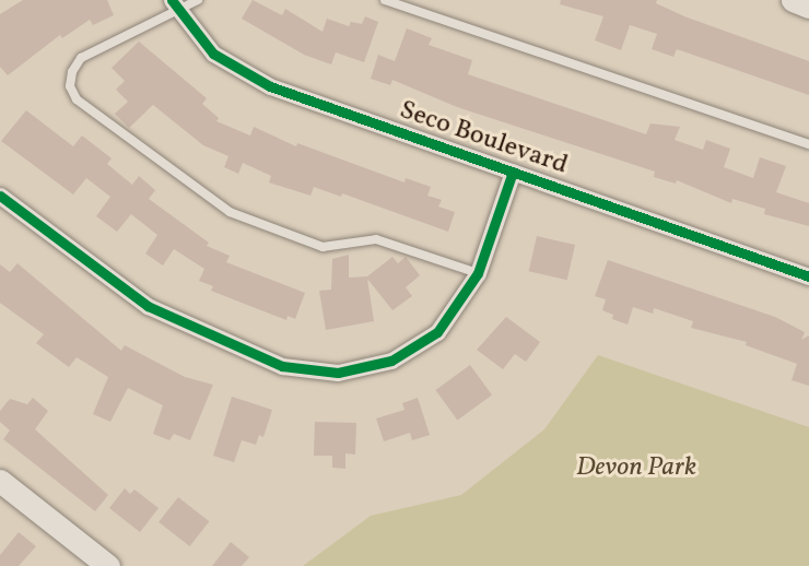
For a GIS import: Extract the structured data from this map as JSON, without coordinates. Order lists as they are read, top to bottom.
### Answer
{
  "streets": {
    "street": ["Seco Boulevard"]
  },
  "parks": ["Devon Park"]
}
